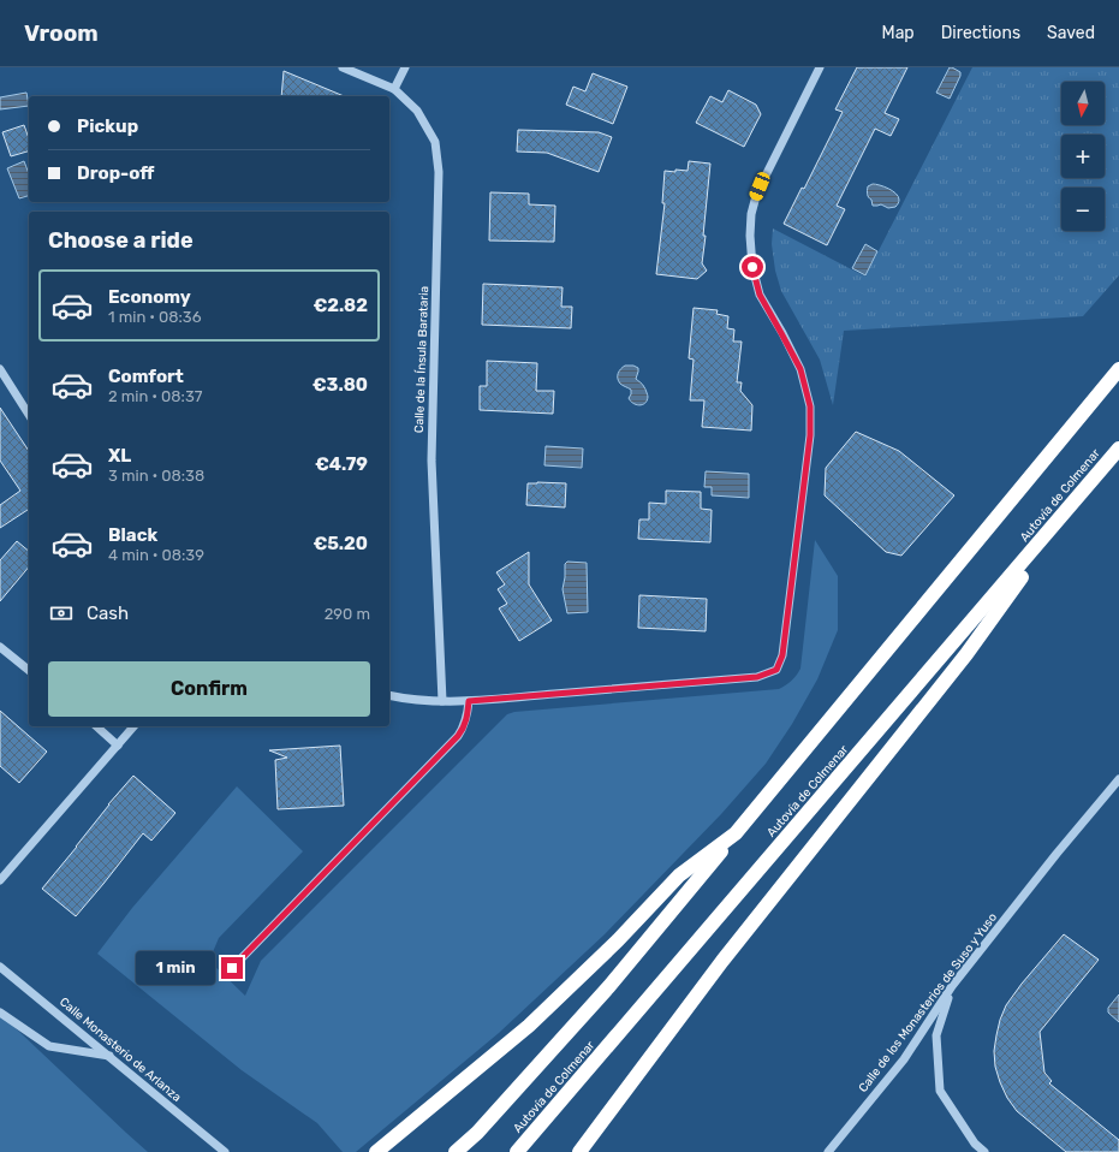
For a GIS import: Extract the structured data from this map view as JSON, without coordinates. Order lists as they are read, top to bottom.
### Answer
{
  "streets": {
    "highway": ["Autovía de Colmenar"],
    "street": ["Calle de la Ínsula Barataria", "Calle de los Monasterios de Suso y Yuso", "Calle Monasterio de Arlanza"]
  },
  "north": "bottom",
  "page": {
    "header": "Vroom",
    "nav": ["Map", "Directions", "Saved"],
    "map_buttons": ["+", "−"],
    "banner": ["Pickup", "Drop-off"],
    "heading": "Choose a ride",
    "list": [
      {
        "name": "Economy",
        "note": "1 min · 08:36",
        "value": "€2.82"
      },
      {
        "name": "Comfort",
        "note": "2 min · 08:37",
        "value": "€3.80"
      },
      {
        "name": "XL",
        "note": "3 min · 08:38",
        "value": "€4.79"
      },
      {
        "name": "Black",
        "note": "4 min · 08:39",
        "value": "€5.20"
      }
    ],
    "pay": ["Cash", "290 m"],
    "buttons": "Confirm",
    "bubble": "1 min"
  }
}
